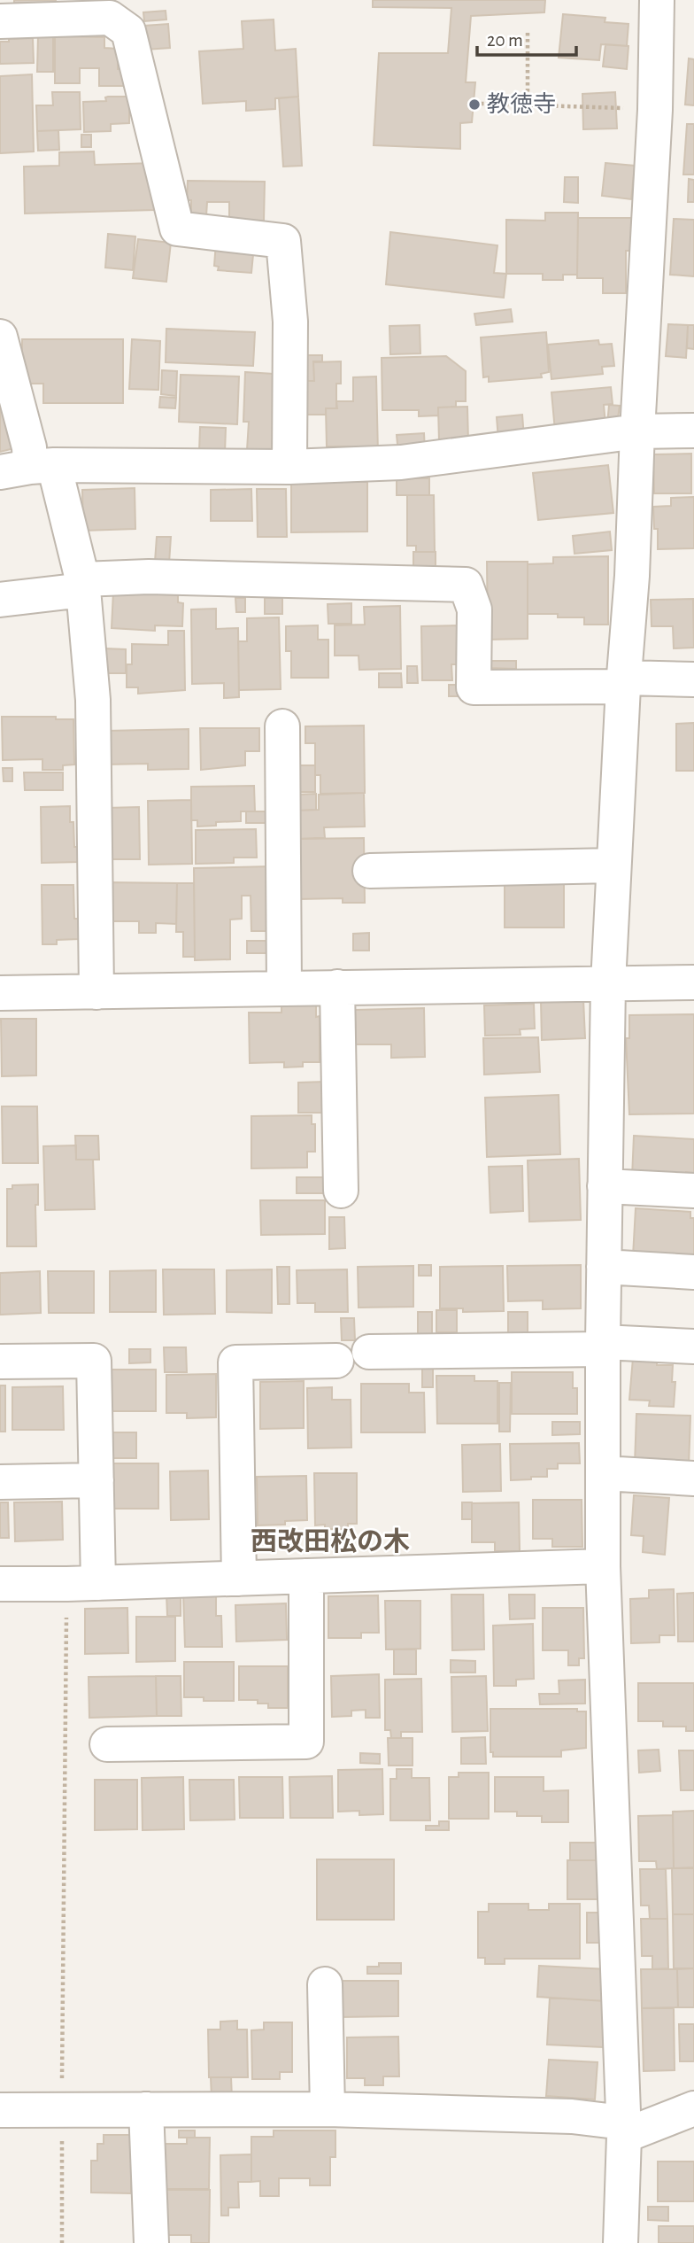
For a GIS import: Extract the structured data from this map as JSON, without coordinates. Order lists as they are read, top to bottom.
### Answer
{
  "districts": ["西改田松の木"],
  "places": ["教徳寺"],
  "scale_bar": "20 m"
}
